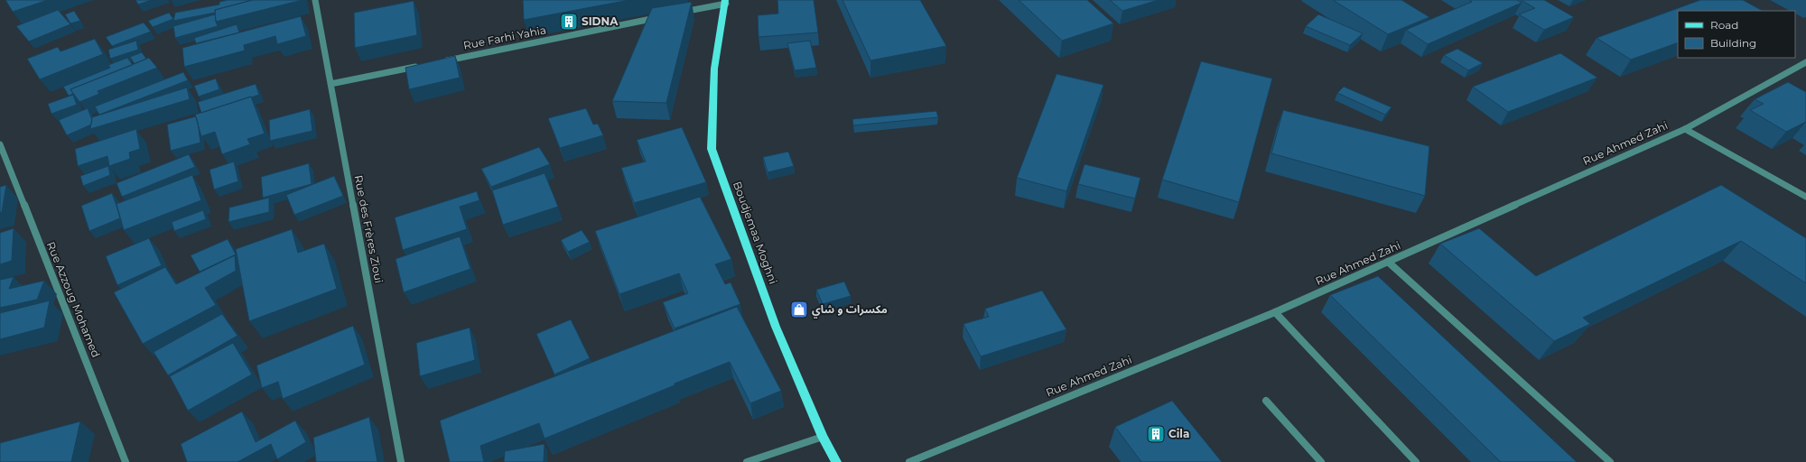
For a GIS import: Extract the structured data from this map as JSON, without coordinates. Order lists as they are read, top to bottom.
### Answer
{
  "streets": {
    "main road": ["Boudjemaa Moghni"],
    "street": [
      "Rue Farhi Yahia",
      "Rue Ahmed Zahi",
      "Rue des Frères Zioui",
      "Rue Azzoug Mohamed"
    ]
  },
  "places": {
    "building": ["SIDNA", "Cila"],
    "shop": ["مكسرات و شاي"]
  },
  "legend": ["Road", "Building"]
}
